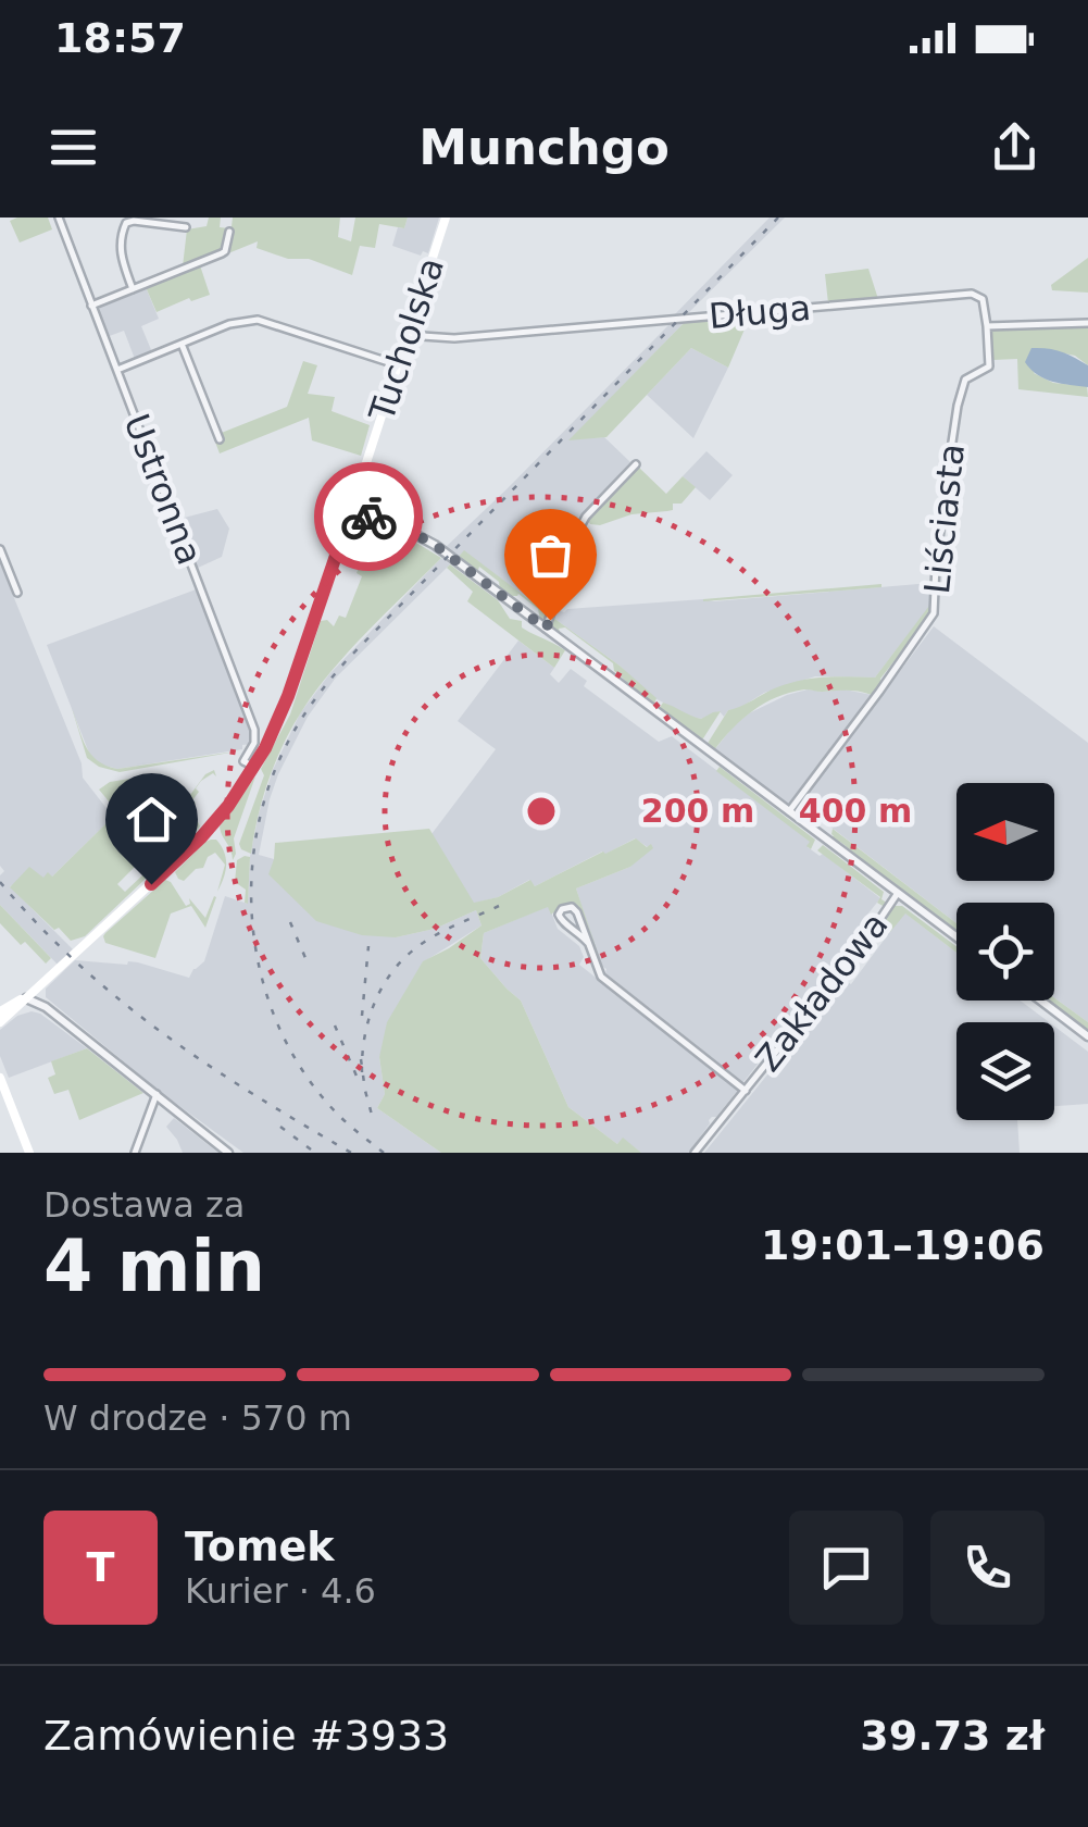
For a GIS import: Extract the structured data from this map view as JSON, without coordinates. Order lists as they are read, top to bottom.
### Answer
{
  "streets": {
    "main road": ["Tucholska"],
    "street": [
      "Długa",
      "Ustronna",
      "Liściasta",
      "Zakładowa"
    ]
  },
  "crossings": [
    ["Długa", "Tucholska"],
    ["Długa", "Liściasta"],
    ["Tucholska", "Ustronna"]
  ],
  "north": "left",
  "page": {
    "status": "18:57",
    "header": "Munchgo",
    "heading": ["4 min", "Dostawa za", "19:01–19:06"],
    "panel": [
      "Tomek",
      "Kurier · 4.6",
      "Zamówienie #3933",
      "39.73 zł"
    ],
    "bar": "W drodze · 570 m",
    "round": "T"
  },
  "rings": ["200 m", "400 m"]
}
